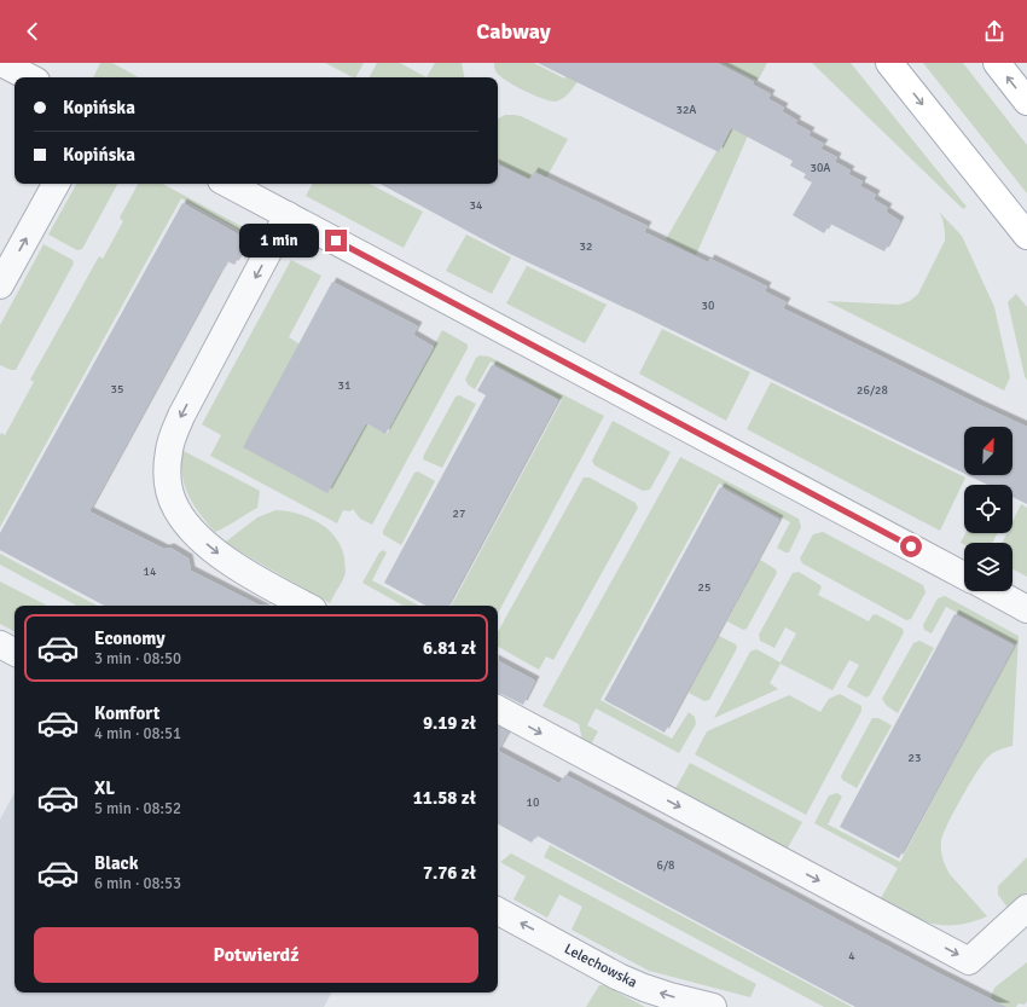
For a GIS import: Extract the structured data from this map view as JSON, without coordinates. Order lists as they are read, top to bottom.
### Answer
{
  "streets": {
    "street": ["Lelechowska"]
  },
  "house_numbers": [
    "32A",
    "30A",
    "34",
    "32",
    "30",
    "31",
    "35",
    "26/28",
    "27",
    "14",
    "25",
    "23",
    "10",
    "6/8",
    "4"
  ],
  "north": "top right",
  "page": {
    "header": "Cabway",
    "banner": ["Kopińska", "Kopińska"],
    "bubble": "1 min",
    "list": [
      {
        "name": "Economy",
        "note": "3 min · 08:50",
        "value": "6.81 zł"
      },
      {
        "name": "Komfort",
        "note": "4 min · 08:51",
        "value": "9.19 zł"
      },
      {
        "name": "XL",
        "note": "5 min · 08:52",
        "value": "11.58 zł"
      },
      {
        "name": "Black",
        "note": "6 min · 08:53",
        "value": "7.76 zł"
      }
    ],
    "buttons": "Potwierdź"
  }
}
